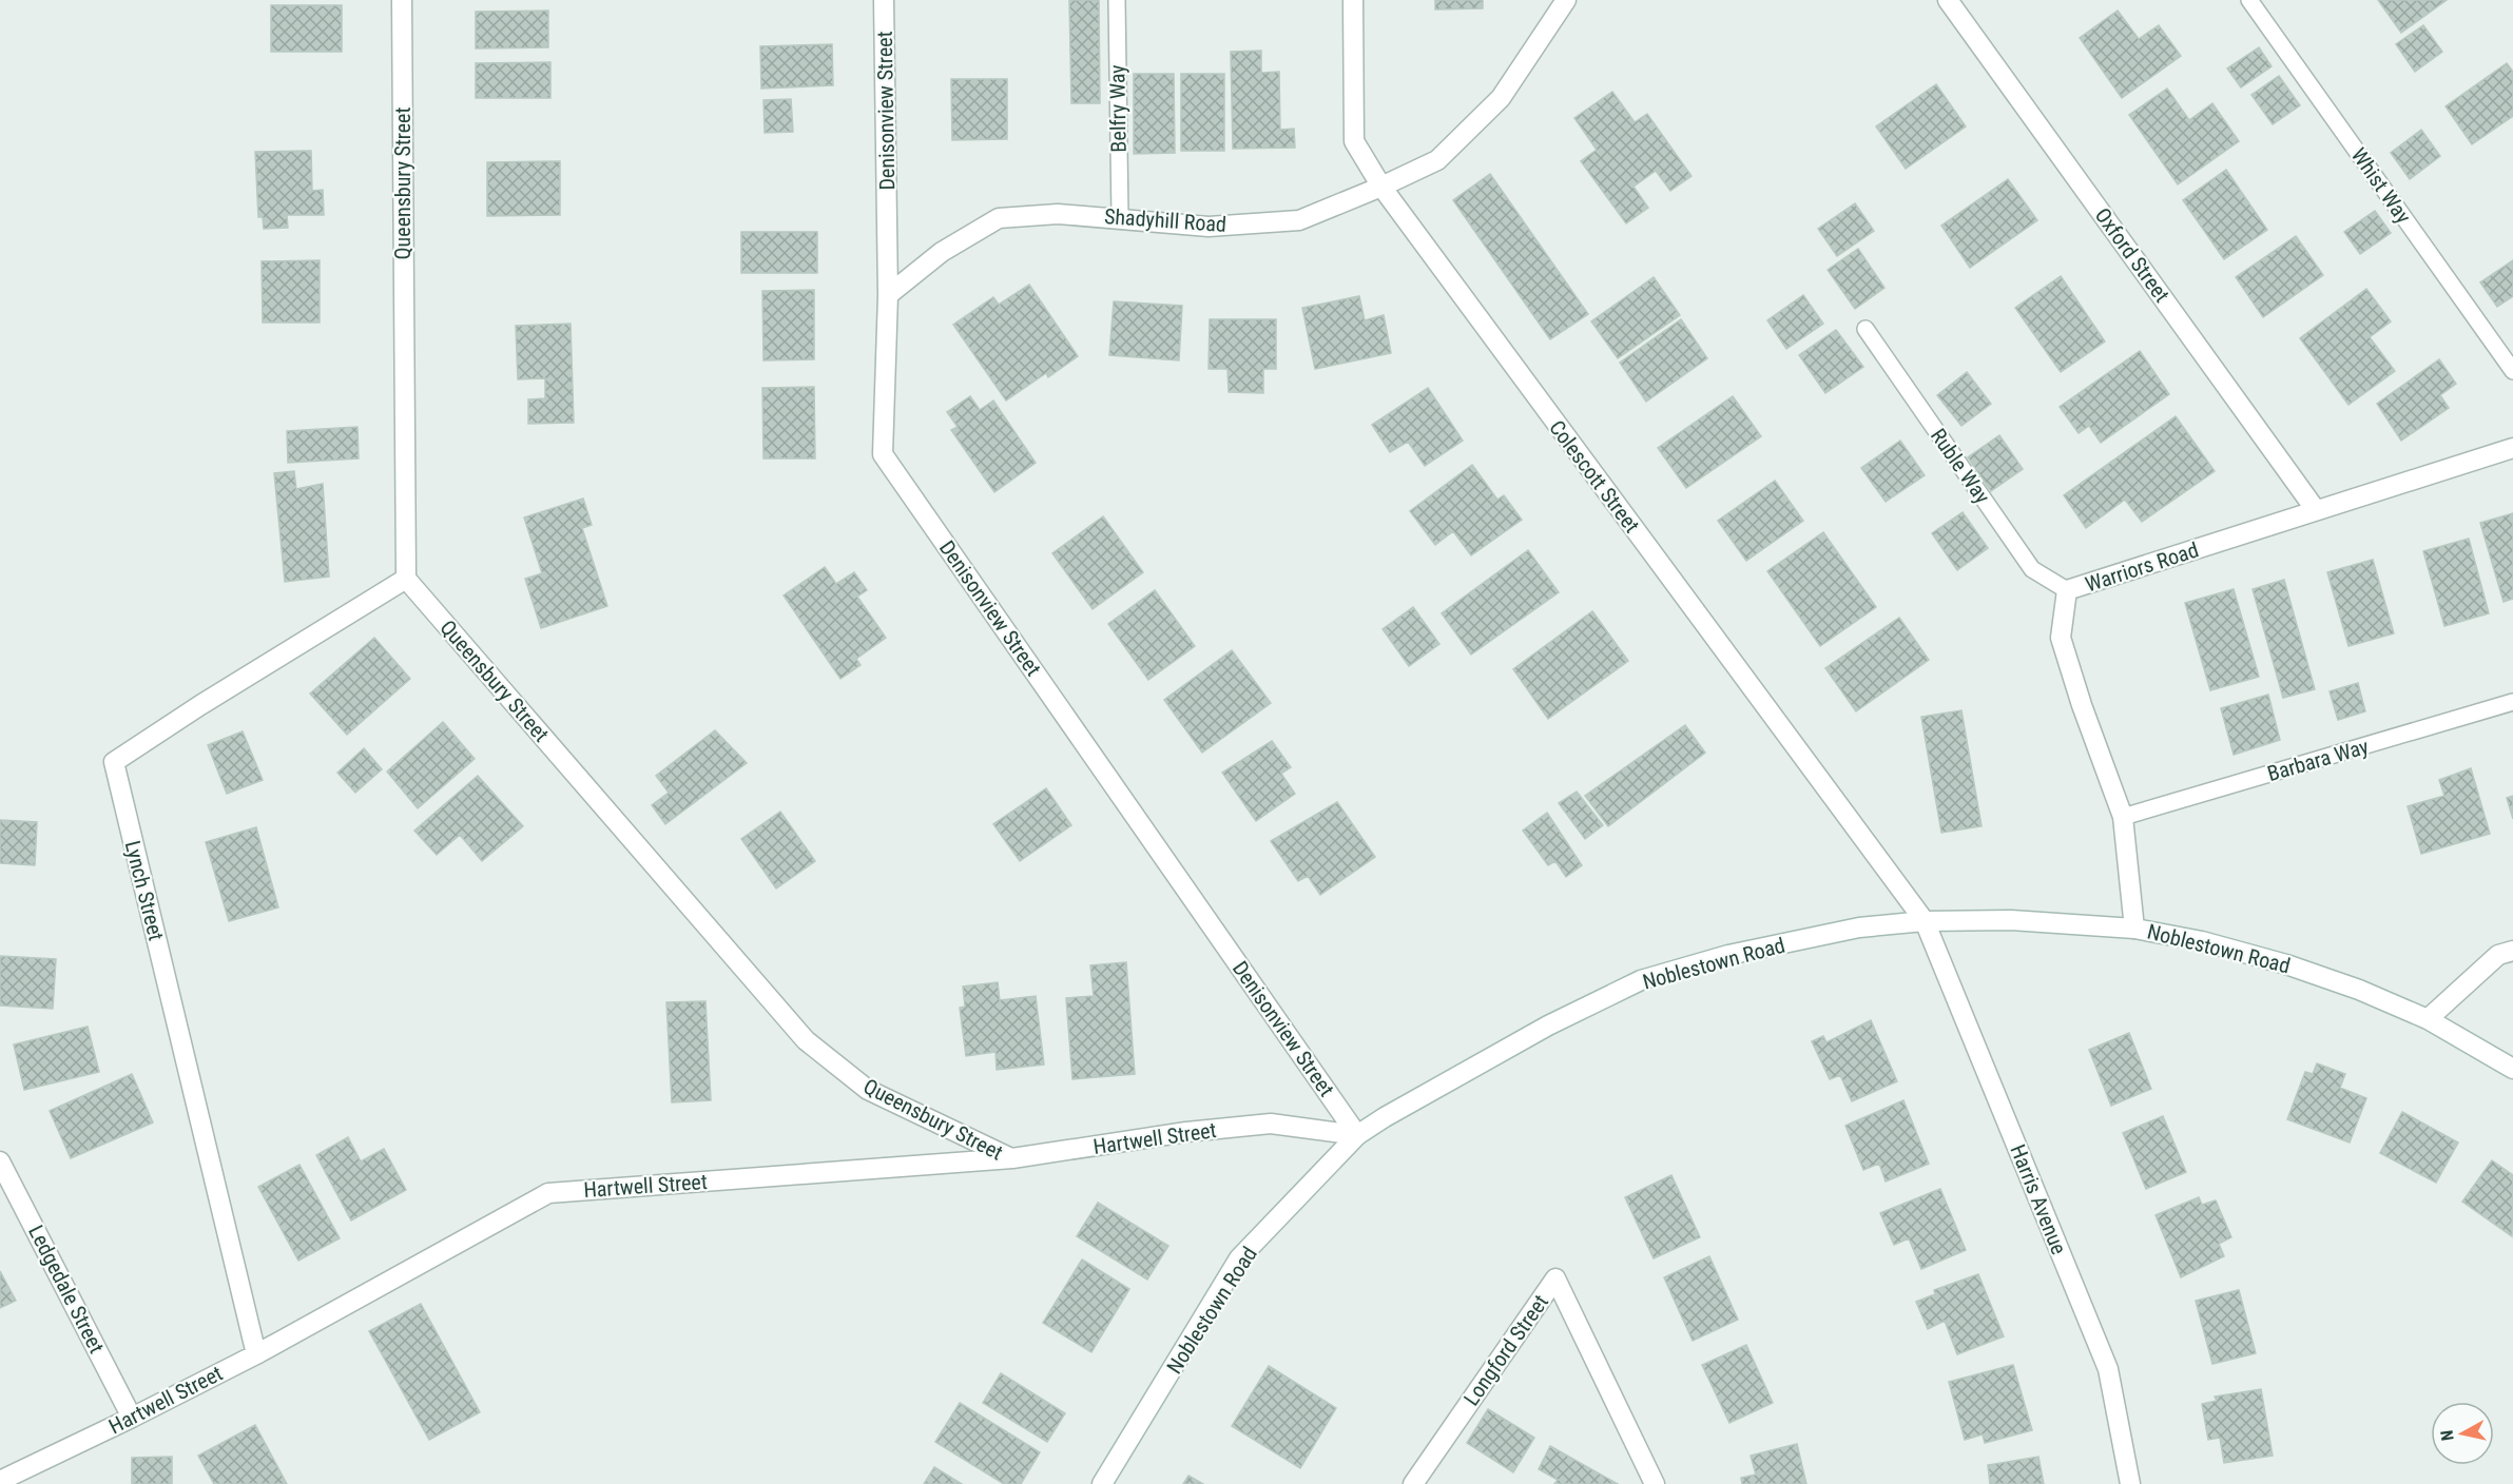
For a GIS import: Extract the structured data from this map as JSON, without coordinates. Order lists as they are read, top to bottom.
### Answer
{
  "streets": {
    "street": [
      "Denisonview Street",
      "Queensbury Street",
      "Shadyhill Road",
      "Oxford Street",
      "Colescott Street",
      "Warriors Road",
      "Lynch Street",
      "Noblestown Road",
      "Hartwell Street",
      "Harris Avenue",
      "Ledgedale Street",
      "Longford Street"
    ],
    "lane": [
      "Belfry Way",
      "Whist Way",
      "Ruble Way",
      "Barbara Way"
    ]
  },
  "crossings": [
    ["Belfry Way", "Shadyhill Road"],
    ["Denisonview Street", "Shadyhill Road"],
    ["Denisonview Street", "Noblestown Road"],
    ["Denisonview Street", "Hartwell Street"],
    ["Queensbury Street", "Lynch Street"],
    ["Queensbury Street", "Hartwell Street"],
    ["Shadyhill Road", "Colescott Street"],
    ["Oxford Street", "Warriors Road"],
    ["Ruble Way", "Warriors Road"],
    ["Colescott Street", "Noblestown Road"],
    ["Colescott Street", "Harris Avenue"],
    ["Warriors Road", "Barbara Way"],
    ["Warriors Road", "Noblestown Road"],
    ["Lynch Street", "Hartwell Street"],
    ["Noblestown Road", "Hartwell Street"],
    ["Noblestown Road", "Harris Avenue"],
    ["Hartwell Street", "Ledgedale Street"]
  ],
  "north": "left"
}
